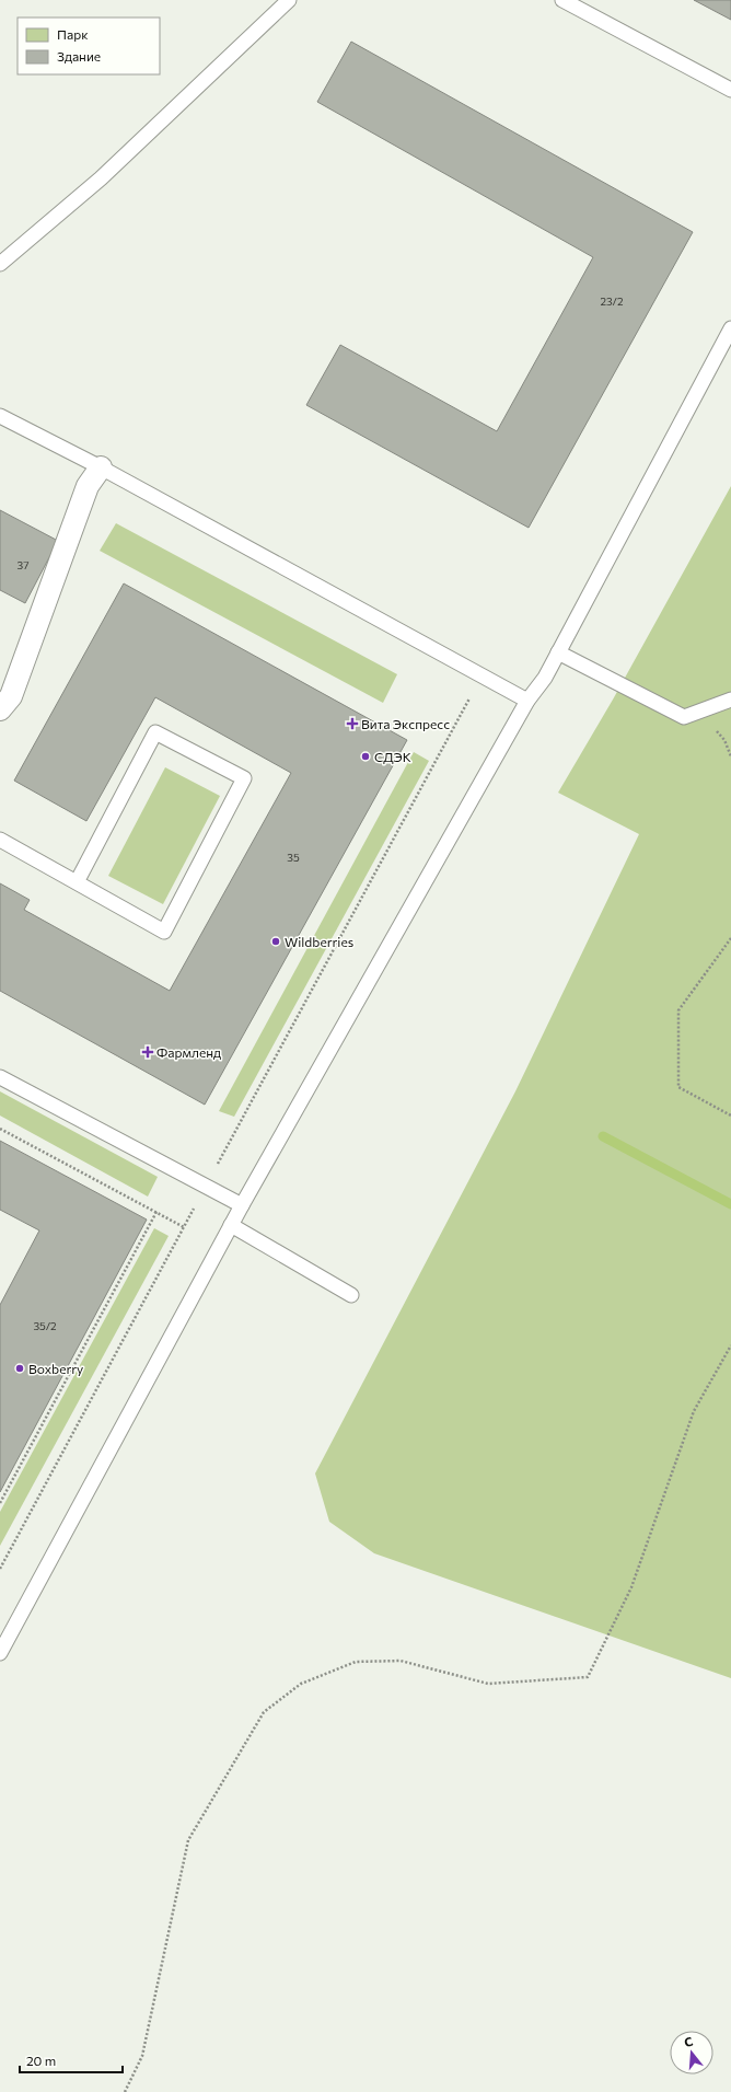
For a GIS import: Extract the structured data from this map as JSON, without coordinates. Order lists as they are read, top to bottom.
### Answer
{
  "places": {
    "health": ["Вита Экспресс", "Фармленд"],
    "other": ["СДЭК", "Wildberries", "Boxberry"]
  },
  "house_numbers": [
    "23/2",
    "37",
    "35",
    "35/2"
  ],
  "legend": ["Парк", "Здание"],
  "scale_bar": "20 m",
  "north": "top"
}
